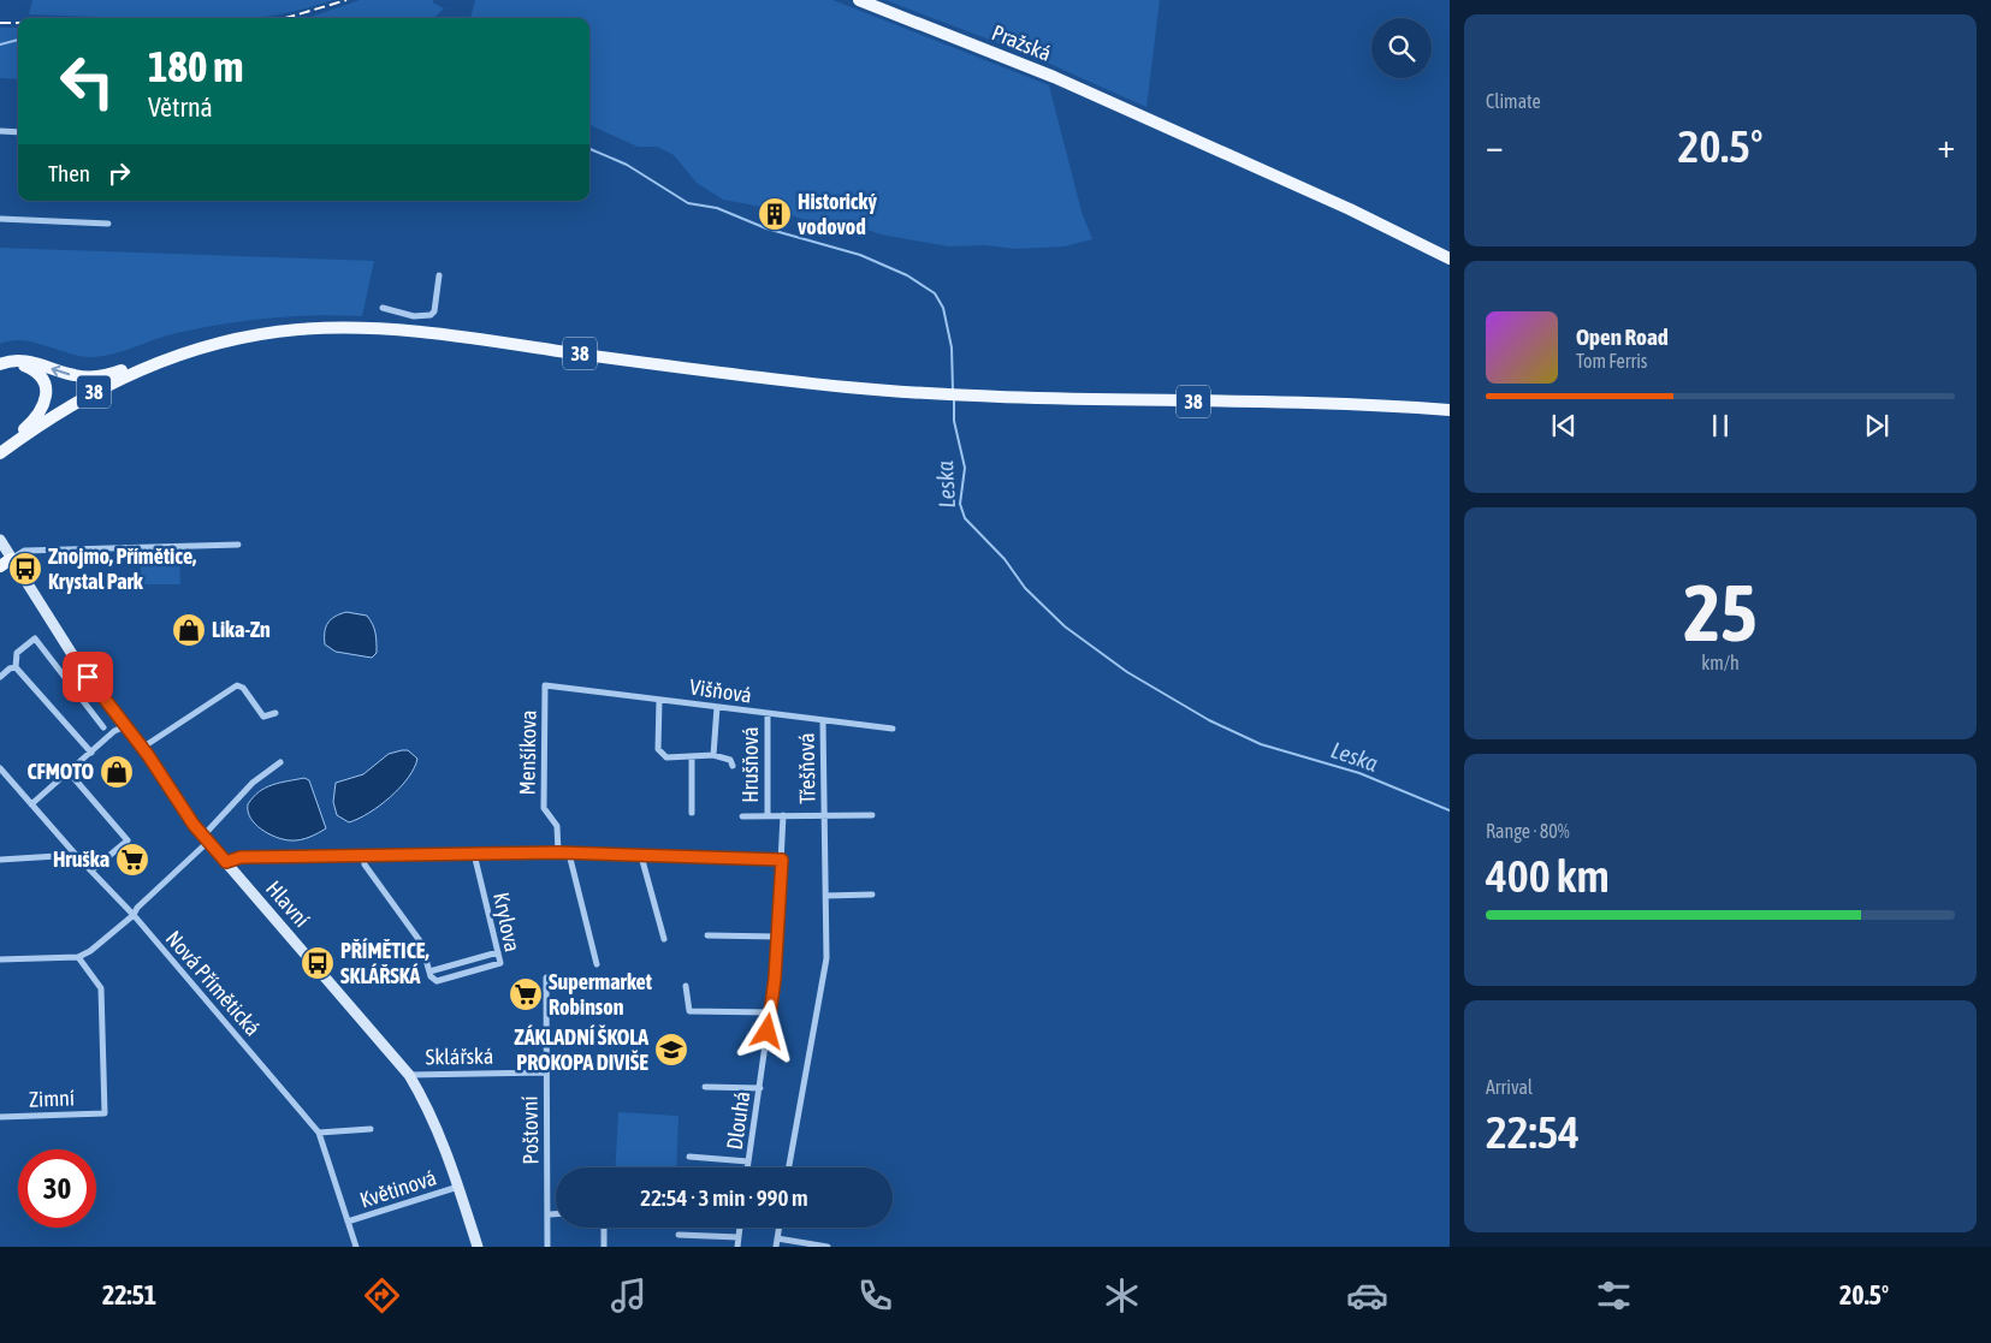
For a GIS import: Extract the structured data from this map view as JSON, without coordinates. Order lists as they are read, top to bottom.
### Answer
{
  "streets": {
    "main road": ["Pražská", "38", "Hlavní"],
    "street": [
      "Višňová",
      "Menšíkova",
      "Hrušňová",
      "Třešňová",
      "Krylova",
      "Nová Přímětická",
      "Sklářská",
      "Zimní",
      "Dlouhá",
      "Poštovní",
      "Květinová"
    ]
  },
  "crossings": [
    ["Višňová", "Menšíkova"],
    ["Višňová", "Hrušňová"],
    ["Višňová", "Třešňová"],
    ["Hrušňová", "Třešňová"],
    ["Hrušňová", "Dlouhá"],
    ["Hlavní", "Sklářská"],
    ["Hlavní", "Květinová"],
    ["Nová Přímětická", "Květinová"],
    ["Sklářská", "Poštovní"]
  ],
  "water": ["Leska"],
  "places": {
    "building": ["Historický vodovod"],
    "bus stop": ["Znojmo, Přímětice, Krystal Park", "PŘÍMĚTICE, SKLÁŘSKÁ"],
    "shop": ["Lika-Zn", "CFMOTO"],
    "supermarket": ["Hruška", "Supermarket Robinson"],
    "school or university": ["ZÁKLADNÍ ŠKOLA PROKOPA DIVIŠE"]
  },
  "page": {
    "tile": [
      "Climate",
      ["25", "km/h"],
      ["Range · 80%", "400 km"],
      ["Arrival", "22:54"]
    ],
    "turn": ["180 m", "Větrná"],
    "heat": ["−", "20.5°", "+"],
    "then": "Then",
    "song": ["Open Road", "Tom Ferris"],
    "limit": "30",
    "trip": "22:54 · 3 min · 990 m",
    "tabs": ["22:51", "20.5°"]
  }
}
